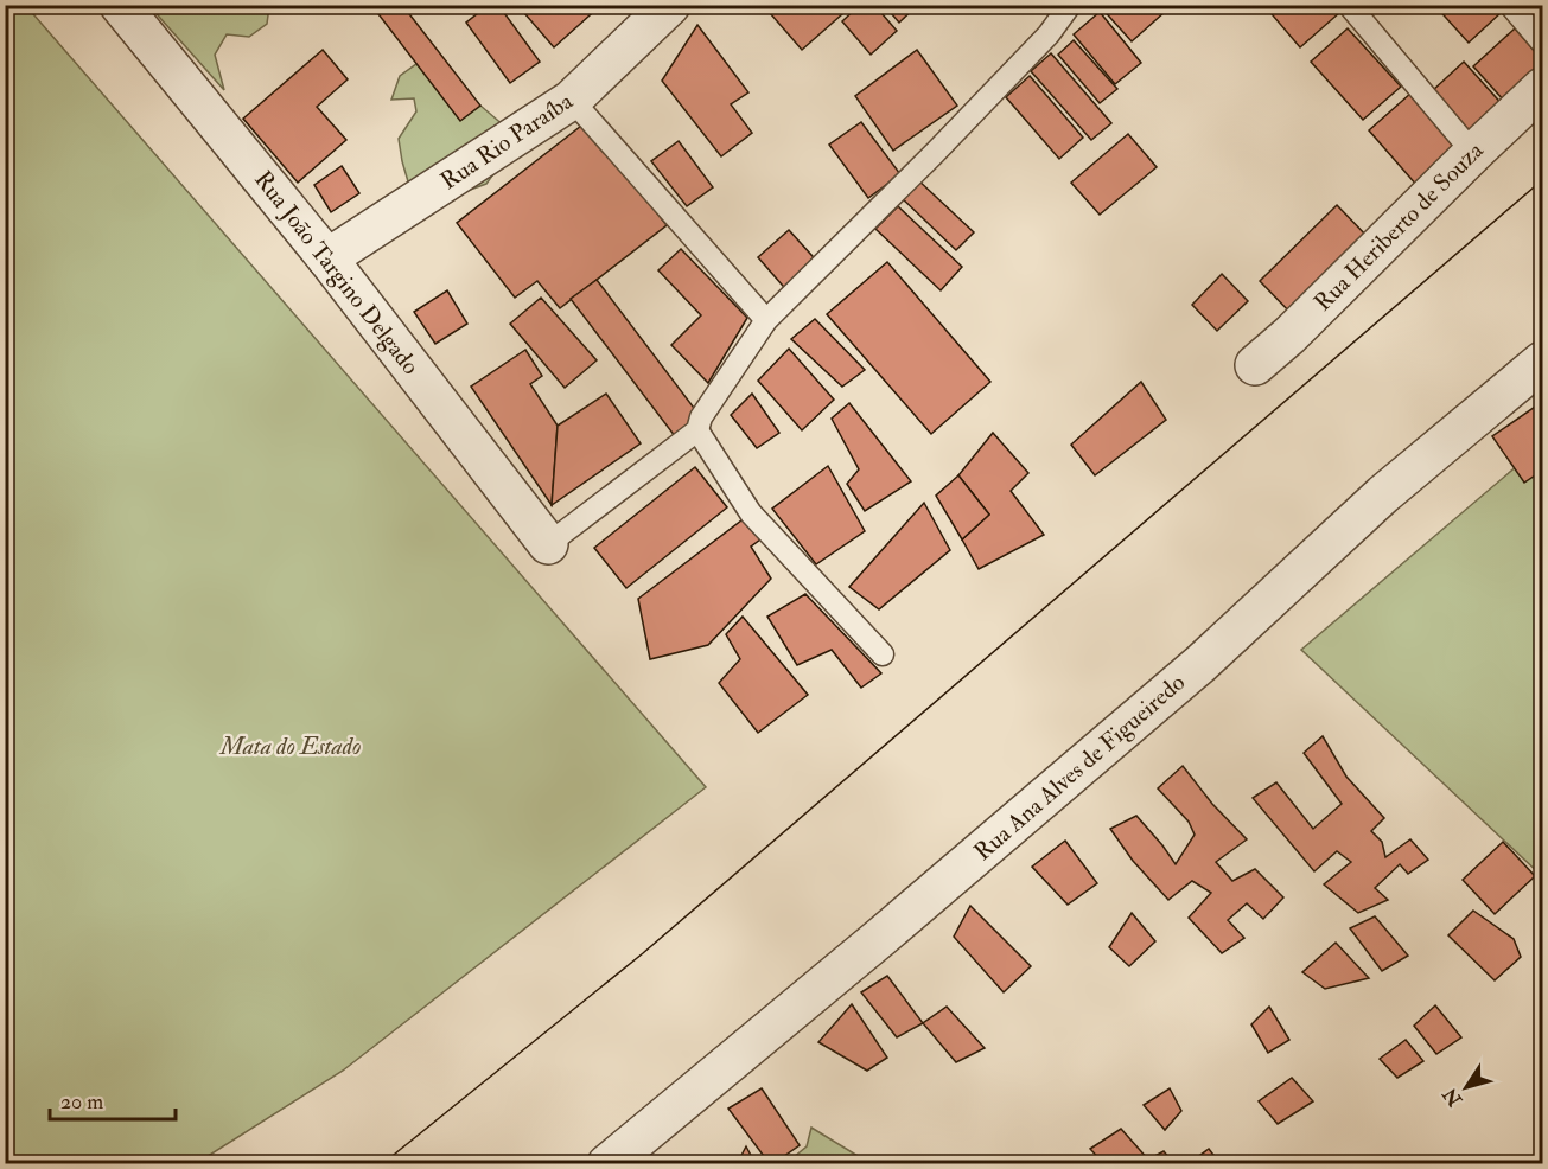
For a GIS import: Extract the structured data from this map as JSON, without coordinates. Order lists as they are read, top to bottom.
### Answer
{
  "streets": {
    "street": [
      "Rua Rio Paraíba",
      "Rua Heriberto de Souza",
      "Rua João Targino Delgado",
      "Rua Ana Alves de Figueiredo"
    ]
  },
  "crossings": [
    ["Rua Rio Paraíba", "Rua João Targino Delgado"]
  ],
  "parks": ["Mata do Estado"],
  "scale_bar": "20 m",
  "north": "bottom left"
}
